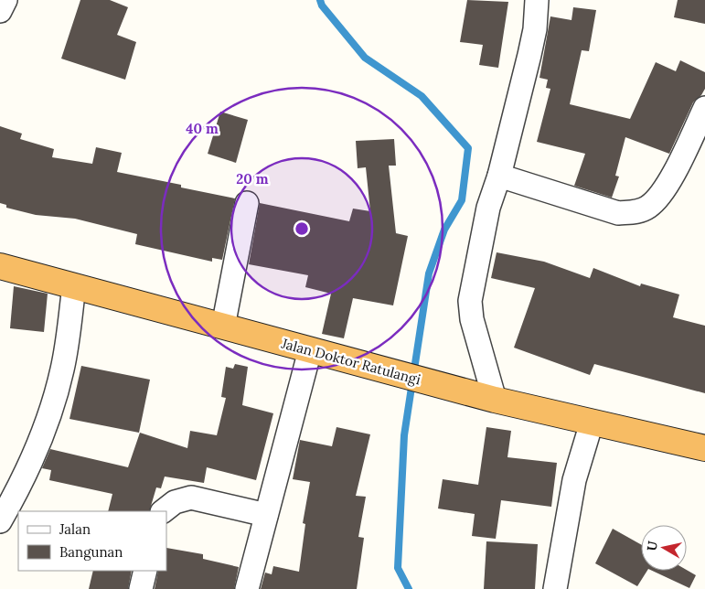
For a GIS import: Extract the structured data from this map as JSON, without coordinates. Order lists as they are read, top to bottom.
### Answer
{
  "streets": {
    "highway": ["Jalan Doktor Ratulangi"]
  },
  "legend": ["Jalan", "Bangunan"],
  "north": "left",
  "rings": ["40 m", "20 m"]
}
